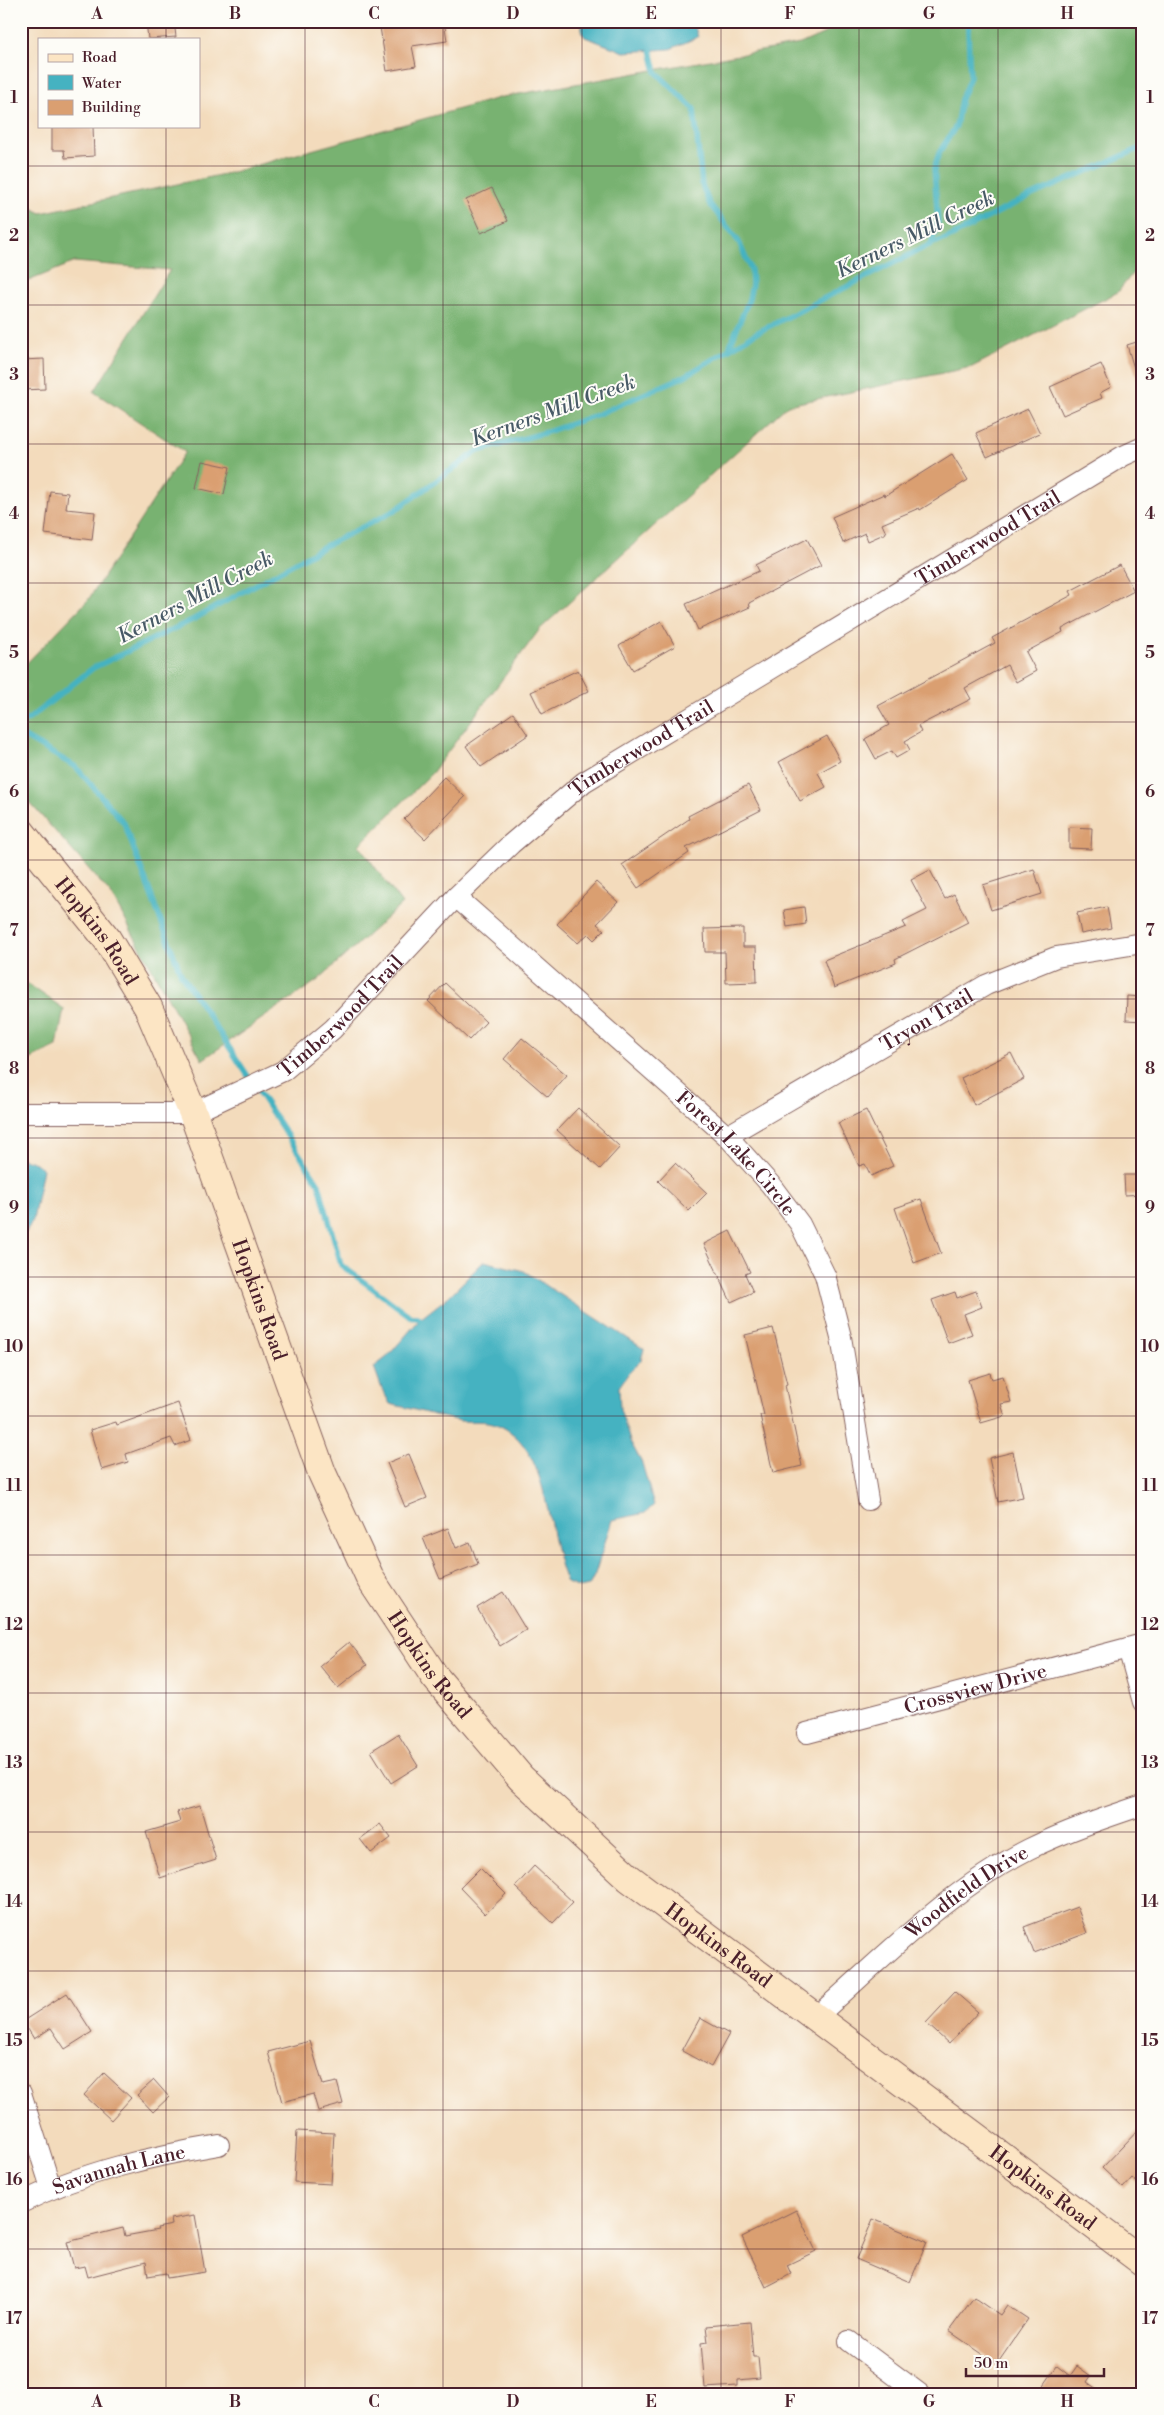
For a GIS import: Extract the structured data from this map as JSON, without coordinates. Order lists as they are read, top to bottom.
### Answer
{
  "streets": {
    "main road": ["Hopkins Road"],
    "street": [
      "Timberwood Trail",
      "Tryon Trail",
      "Forest Lake Circle",
      "Crossview Drive",
      "Woodfield Drive",
      "Savannah Lane"
    ]
  },
  "crossings": [
    ["Timberwood Trail", "Hopkins Road"],
    ["Timberwood Trail", "Forest Lake Circle"],
    ["Hopkins Road", "Woodfield Drive"],
    ["Tryon Trail", "Forest Lake Circle"]
  ],
  "water": ["Kerners Mill Creek"],
  "legend": ["Road", "Water", "Building"],
  "scale_bar": "50 m",
  "grid": {
    "columns": [
      "A",
      "B",
      "C",
      "D",
      "E",
      "F",
      "G",
      "H"
    ],
    "rows": [
      "1",
      "2",
      "3",
      "4",
      "5",
      "6",
      "7",
      "8",
      "9",
      "10",
      "11",
      "12",
      "13",
      "14",
      "15",
      "16",
      "17"
    ]
  }
}
